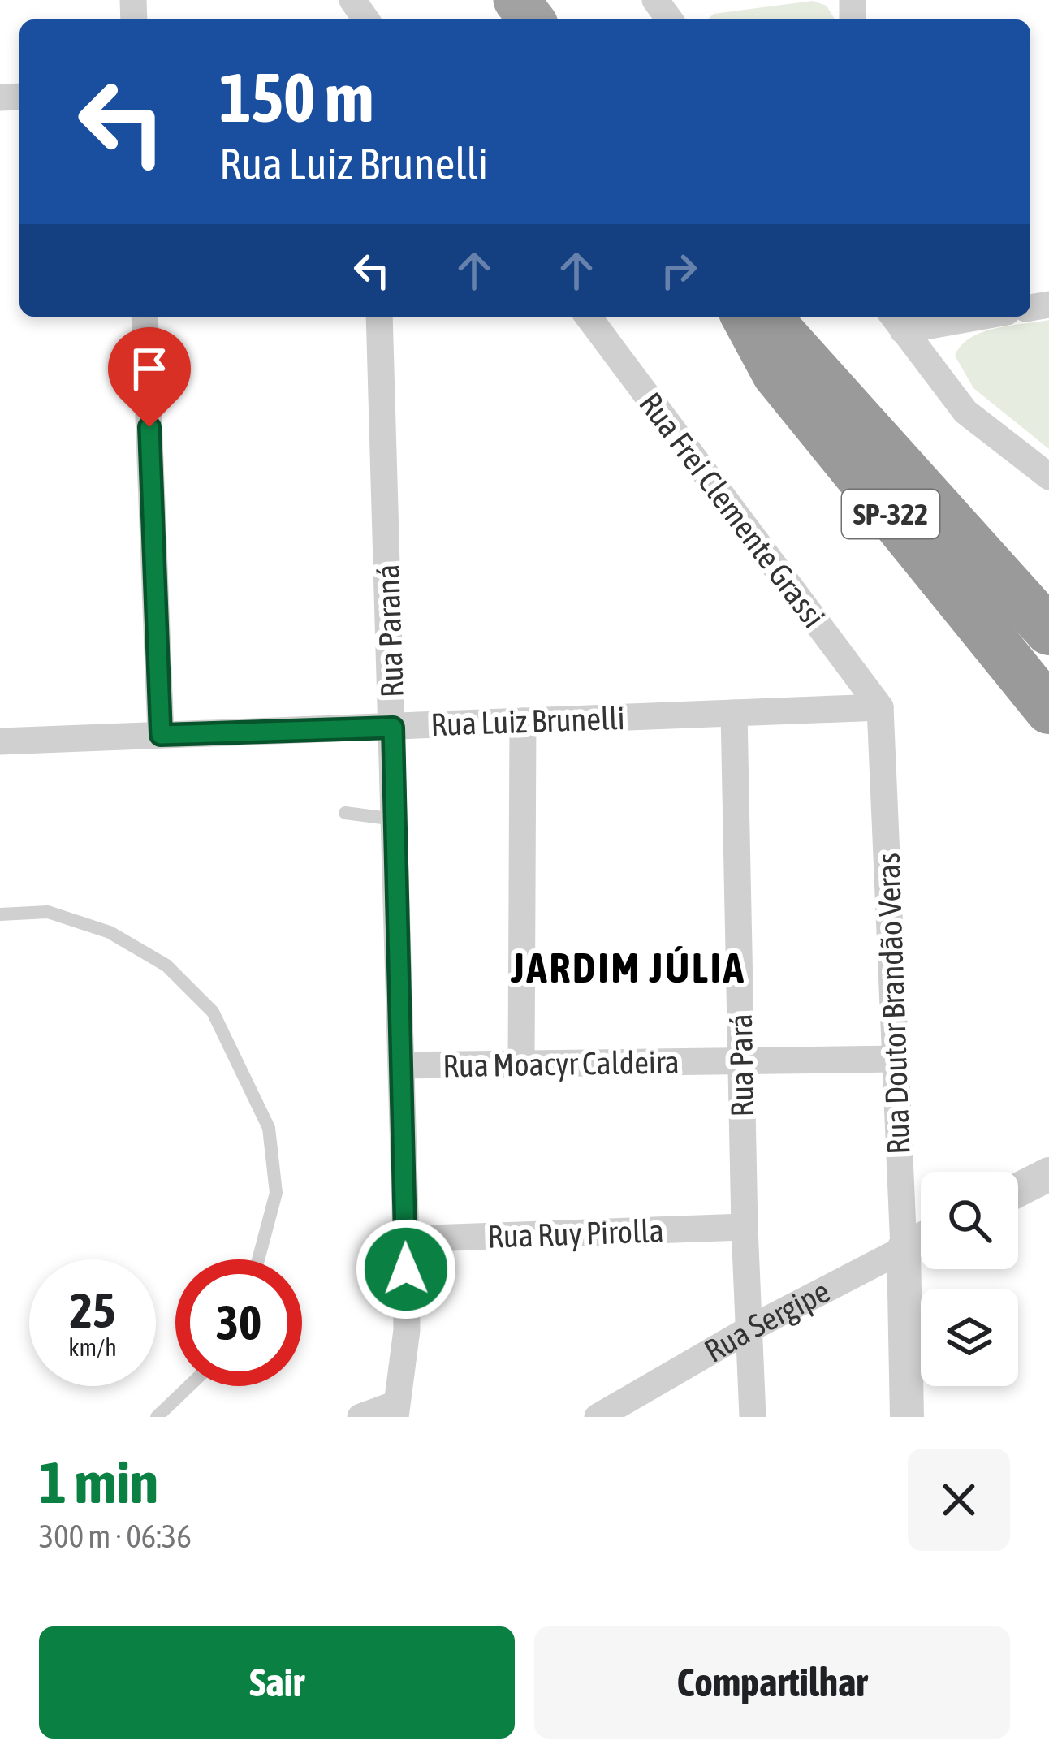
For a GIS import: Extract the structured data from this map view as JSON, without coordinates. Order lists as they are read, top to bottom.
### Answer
{
  "streets": {
    "highway": ["SP-322"],
    "street": [
      "Rua Frei Clemente Grassi",
      "Rua Paraná",
      "Rua Luiz Brunelli",
      "Rua Doutor Brandão Veras",
      "Rua Moacyr Caldeira",
      "Rua Pará",
      "Rua Ruy Pirolla",
      "Rua Sergipe"
    ]
  },
  "crossings": [
    ["Rua Frei Clemente Grassi", "Rua Luiz Brunelli"],
    ["Rua Frei Clemente Grassi", "Rua Doutor Brandão Veras"],
    ["Rua Paraná", "Rua Luiz Brunelli"],
    ["Rua Paraná", "Rua Moacyr Caldeira"],
    ["Rua Paraná", "Rua Ruy Pirolla"],
    ["Rua Luiz Brunelli", "Rua Doutor Brandão Veras"],
    ["Rua Luiz Brunelli", "Rua Pará"],
    ["Rua Doutor Brandão Veras", "Rua Moacyr Caldeira"],
    ["Rua Doutor Brandão Veras", "Rua Sergipe"],
    ["Rua Moacyr Caldeira", "Rua Pará"],
    ["Rua Pará", "Rua Ruy Pirolla"],
    ["Rua Pará", "Rua Sergipe"]
  ],
  "districts": ["JARDIM JÚLIA"],
  "page": {
    "turn": ["150 m", "Rua Luiz Brunelli"],
    "speed": "25 km/h",
    "limit": "30",
    "heading": ["1 min", "300 m · 06:36"],
    "buttons": ["Sair", "Compartilhar"]
  }
}
